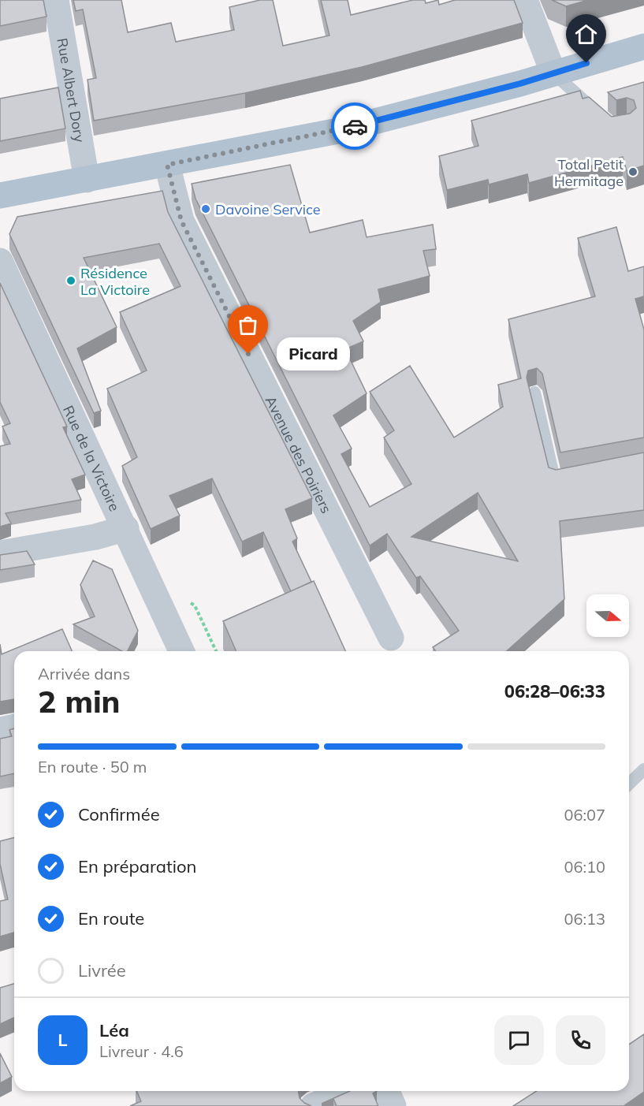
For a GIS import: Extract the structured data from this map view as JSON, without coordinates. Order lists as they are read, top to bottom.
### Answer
{
  "streets": {
    "street": ["Rue Albert Dory", "Avenue des Poiriers", "Rue de la Victoire"]
  },
  "places": [
    "Total Petit Hermitage",
    "Davoine Service",
    "Résidence La Victoire",
    "Picard"
  ],
  "north": "right",
  "page": {
    "bubble": "Picard",
    "heading": ["2 min", "Arrivée dans", "06:28–06:33"],
    "panel": ["Léa", "Livreur · 4.6"],
    "bar": "En route · 50 m",
    "list": [
      ["Confirmée", "06:07"],
      ["En préparation", "06:10"],
      ["En route", "06:13"],
      "Livrée"
    ],
    "round": "L"
  }
}
